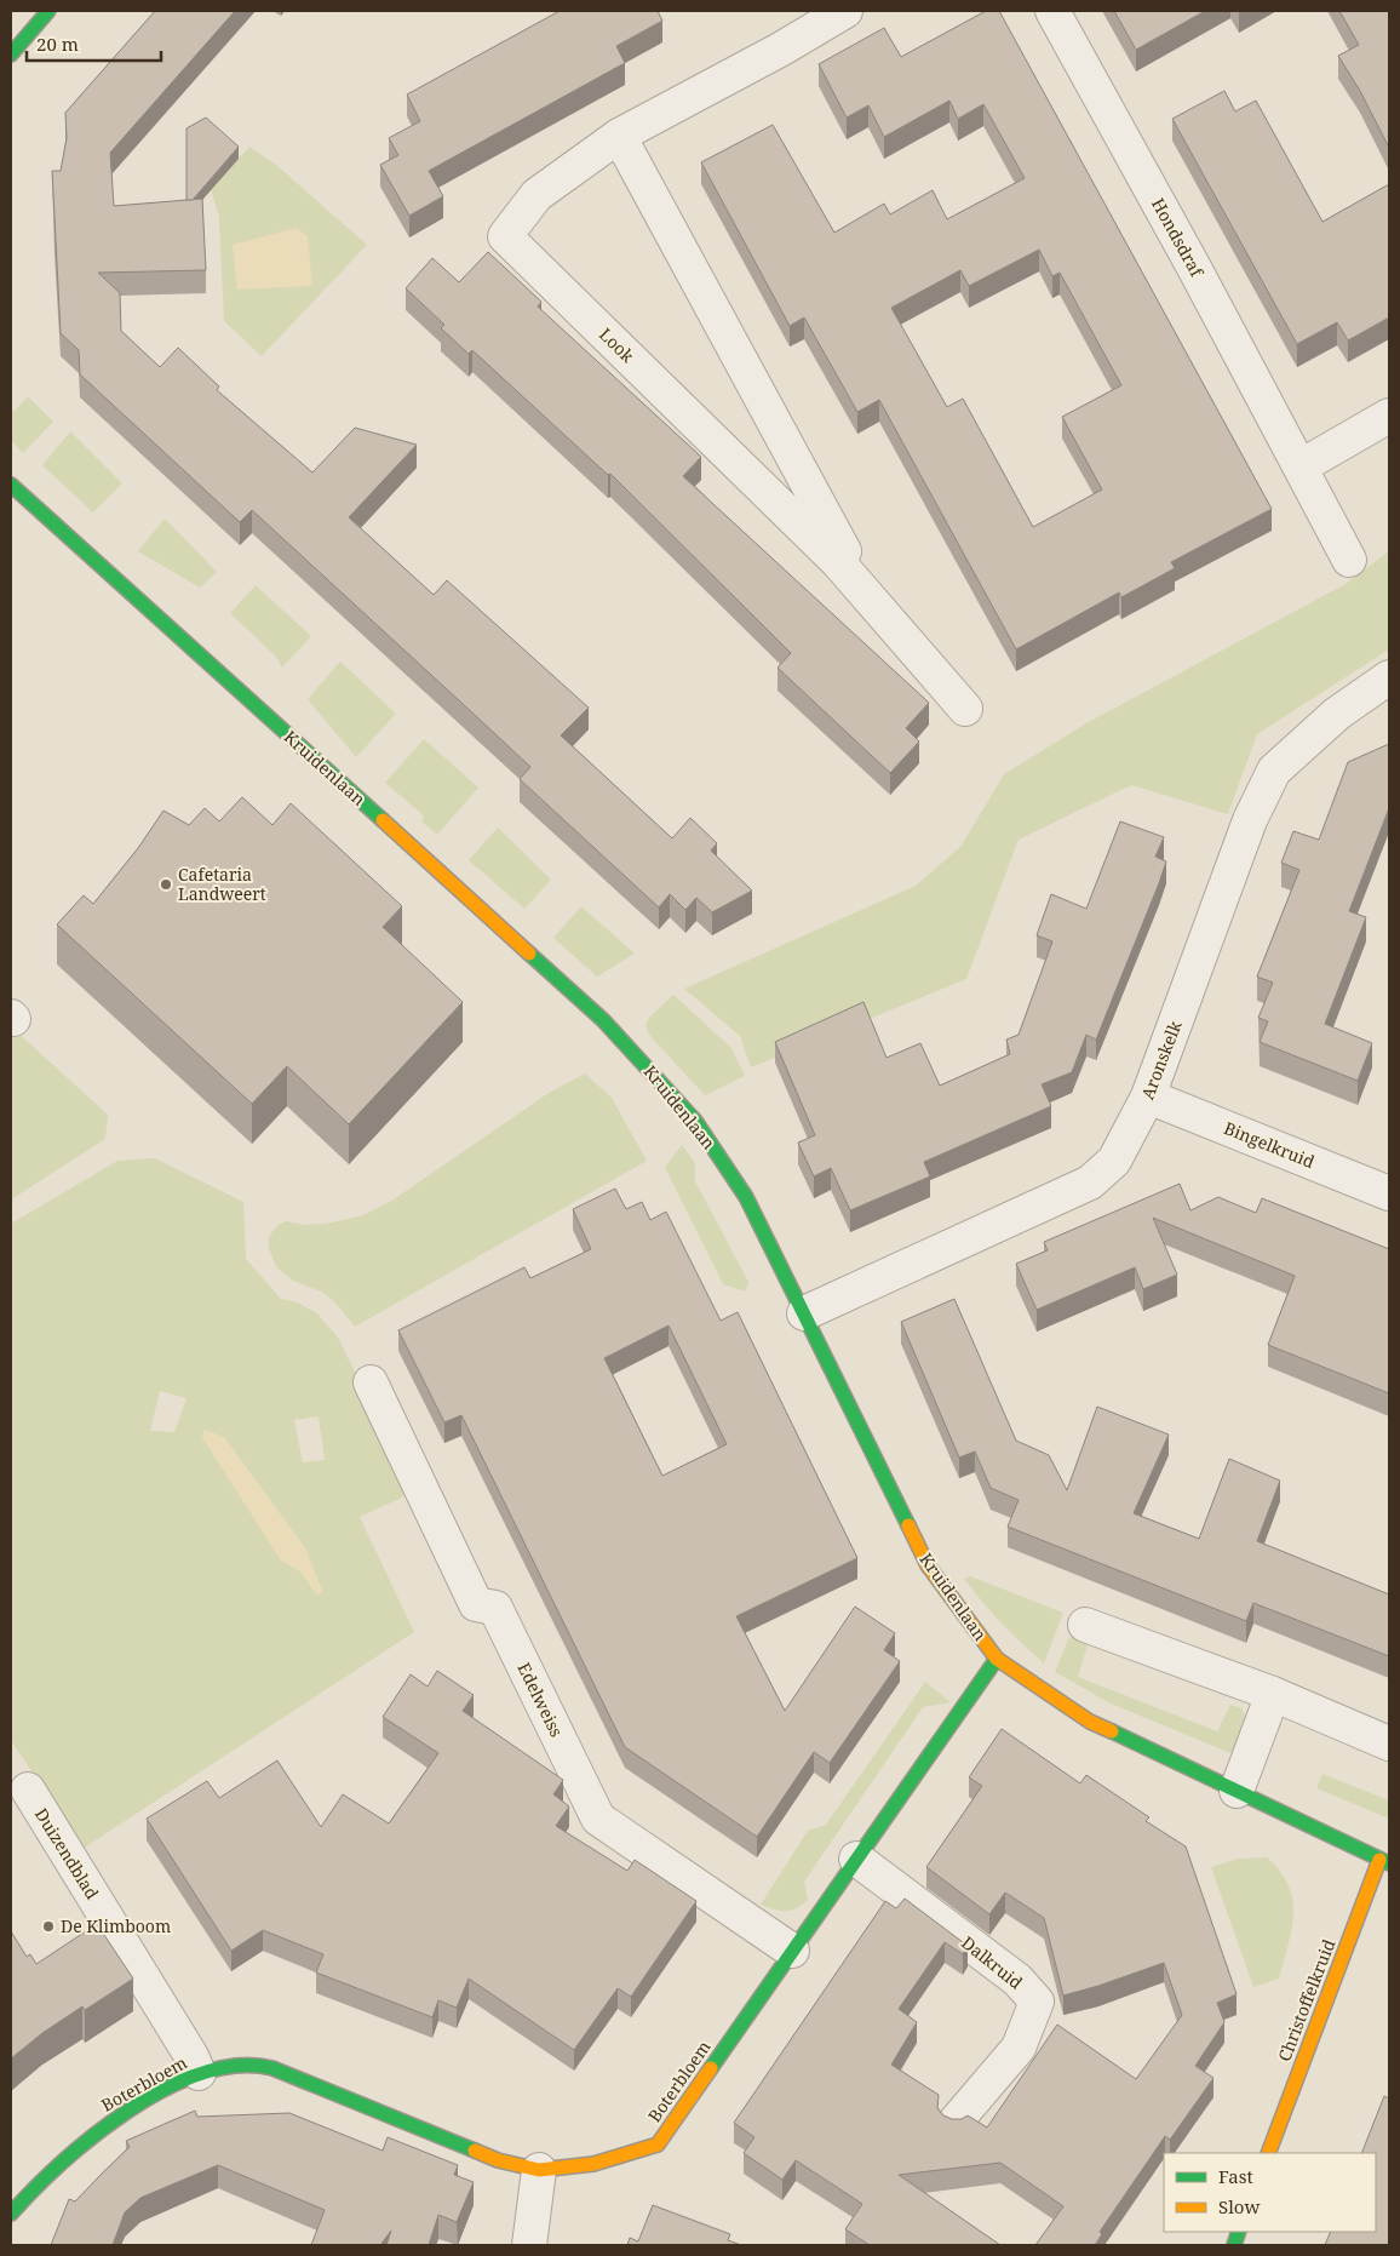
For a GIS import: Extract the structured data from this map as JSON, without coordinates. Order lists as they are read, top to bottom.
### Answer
{
  "streets": {
    "street": [
      "Hondsdraf",
      "Look",
      "Kruidenlaan",
      "Aronskelk",
      "Bingelkruid",
      "Edelweiss",
      "Duizendblad",
      "Dalkruid",
      "Christoffelkruid",
      "Boterbloem"
    ]
  },
  "crossings": [
    ["Kruidenlaan", "Aronskelk"],
    ["Kruidenlaan", "Christoffelkruid"],
    ["Kruidenlaan", "Boterbloem"],
    ["Aronskelk", "Bingelkruid"],
    ["Edelweiss", "Boterbloem"],
    ["Duizendblad", "Boterbloem"],
    ["Dalkruid", "Boterbloem"]
  ],
  "places": ["Cafetaria Landweert", "De Klimboom"],
  "legend": ["Fast", "Slow"],
  "scale_bar": "20 m"
}
